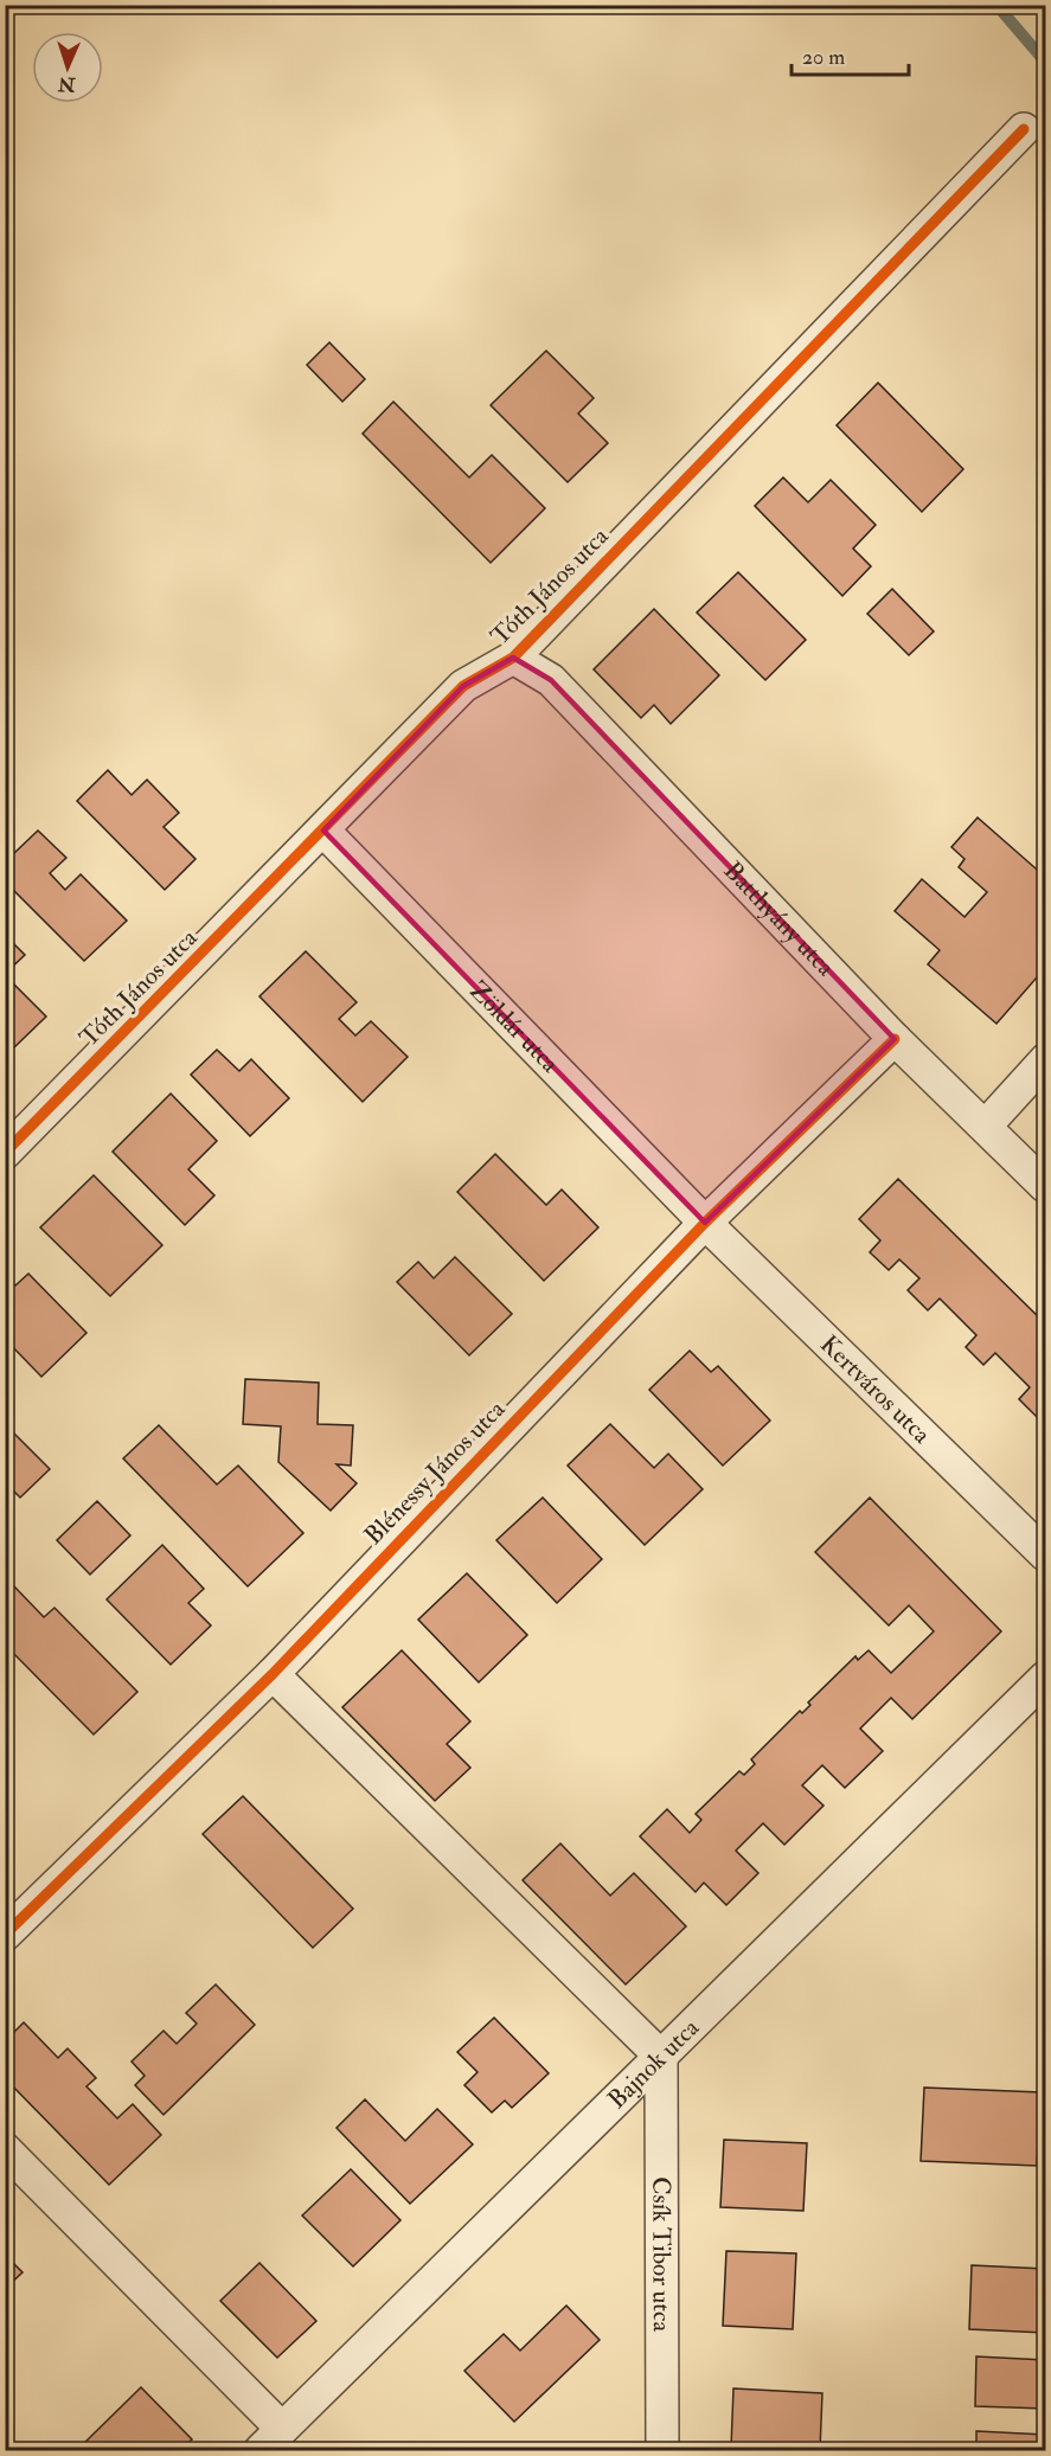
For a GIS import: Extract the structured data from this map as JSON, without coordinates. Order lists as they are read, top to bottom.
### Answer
{
  "streets": {
    "street": [
      "Tóth János utca",
      "Batthyány utca",
      "Zöldár utca",
      "Kertváros utca",
      "Blénessy János utca",
      "Bajnok utca",
      "Csík Tibor utca"
    ]
  },
  "crossings": [
    ["Tóth János utca", "Batthyány utca"],
    ["Tóth János utca", "Zöldár utca"],
    ["Batthyány utca", "Blénessy János utca"],
    ["Zöldár utca", "Kertváros utca"],
    ["Zöldár utca", "Blénessy János utca"],
    ["Kertváros utca", "Blénessy János utca"],
    ["Bajnok utca", "Csík Tibor utca"]
  ],
  "scale_bar": "20 m",
  "north": "bottom"
}
